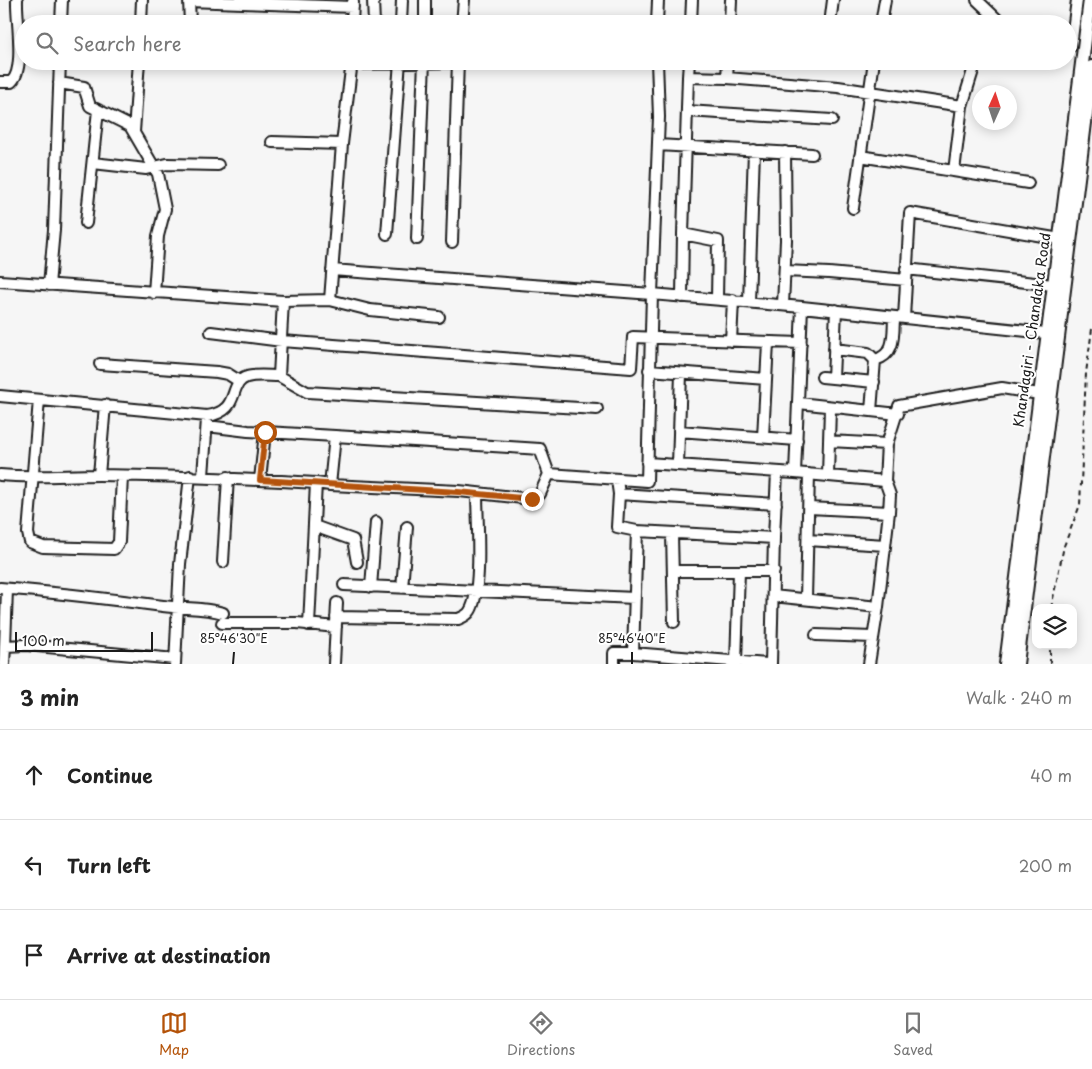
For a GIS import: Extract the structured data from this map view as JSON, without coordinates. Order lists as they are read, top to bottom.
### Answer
{
  "streets": {
    "main road": ["Khandagiri - Chandaka Road"]
  },
  "scale_bar": "100 m",
  "north": "top",
  "page": {
    "search": "Search here",
    "scale": "100 m",
    "heading": ["3 min", "Walk · 240 m"],
    "list": [
      ["Continue", "40 m"],
      ["Turn left", "200 m"],
      "Arrive at destination"
    ],
    "nav": ["Map", "Directions", "Saved"]
  },
  "coordinates": ["85°46'30\"E", "85°46'40\"E"]
}
